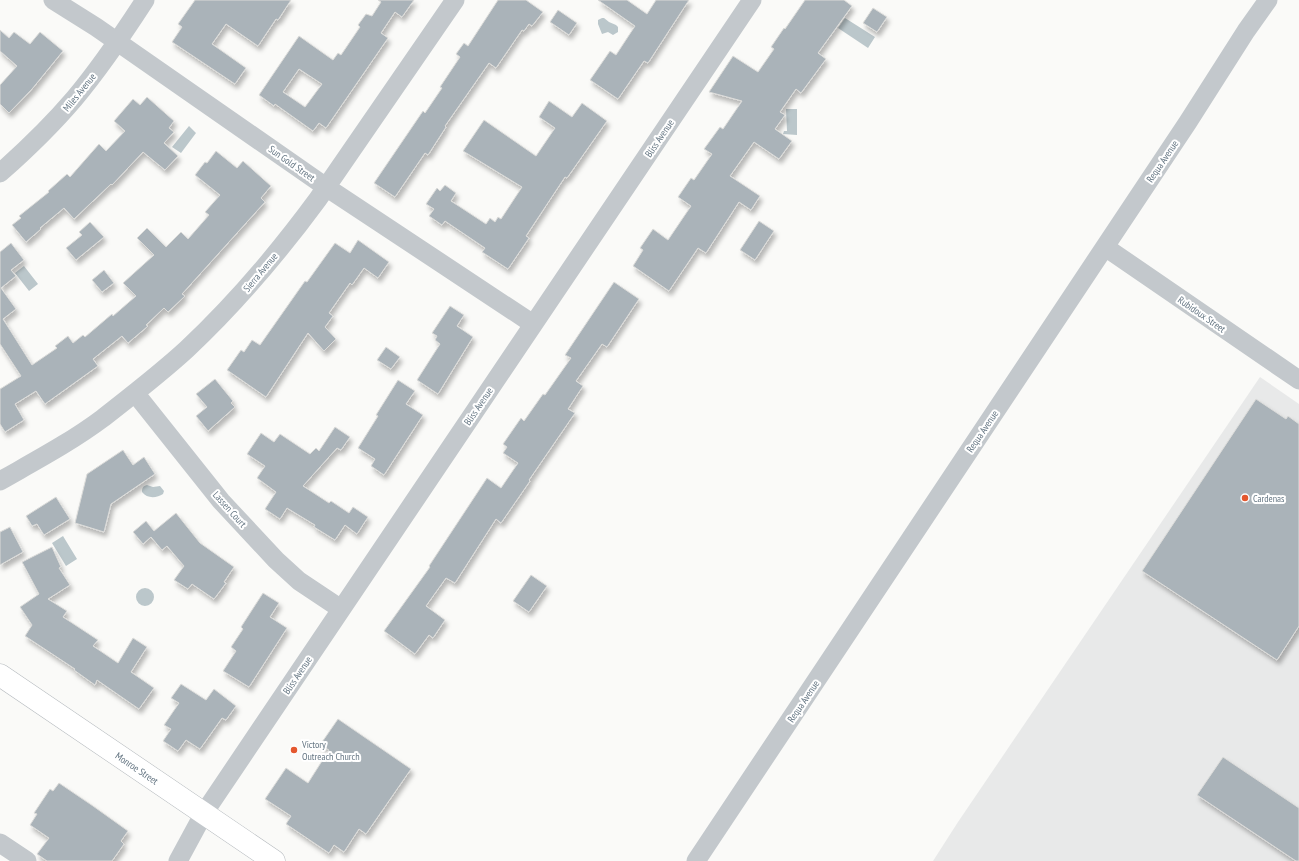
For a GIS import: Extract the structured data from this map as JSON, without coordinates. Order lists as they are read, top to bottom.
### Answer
{
  "streets": {
    "main road": ["Monroe Street"],
    "street": [
      "Miles Avenue",
      "Bliss Avenue",
      "Requa Avenue",
      "Sun Gold Street",
      "Sierra Avenue",
      "Rubidoux Street",
      "Lassen Court"
    ]
  },
  "crossings": [
    ["Miles Avenue", "Sun Gold Street"],
    ["Bliss Avenue", "Sun Gold Street"],
    ["Bliss Avenue", "Lassen Court"],
    ["Bliss Avenue", "Monroe Street"],
    ["Requa Avenue", "Rubidoux Street"],
    ["Sun Gold Street", "Sierra Avenue"],
    ["Sierra Avenue", "Lassen Court"]
  ],
  "places": ["Cardenas", "Victory Outreach Church"]
}
